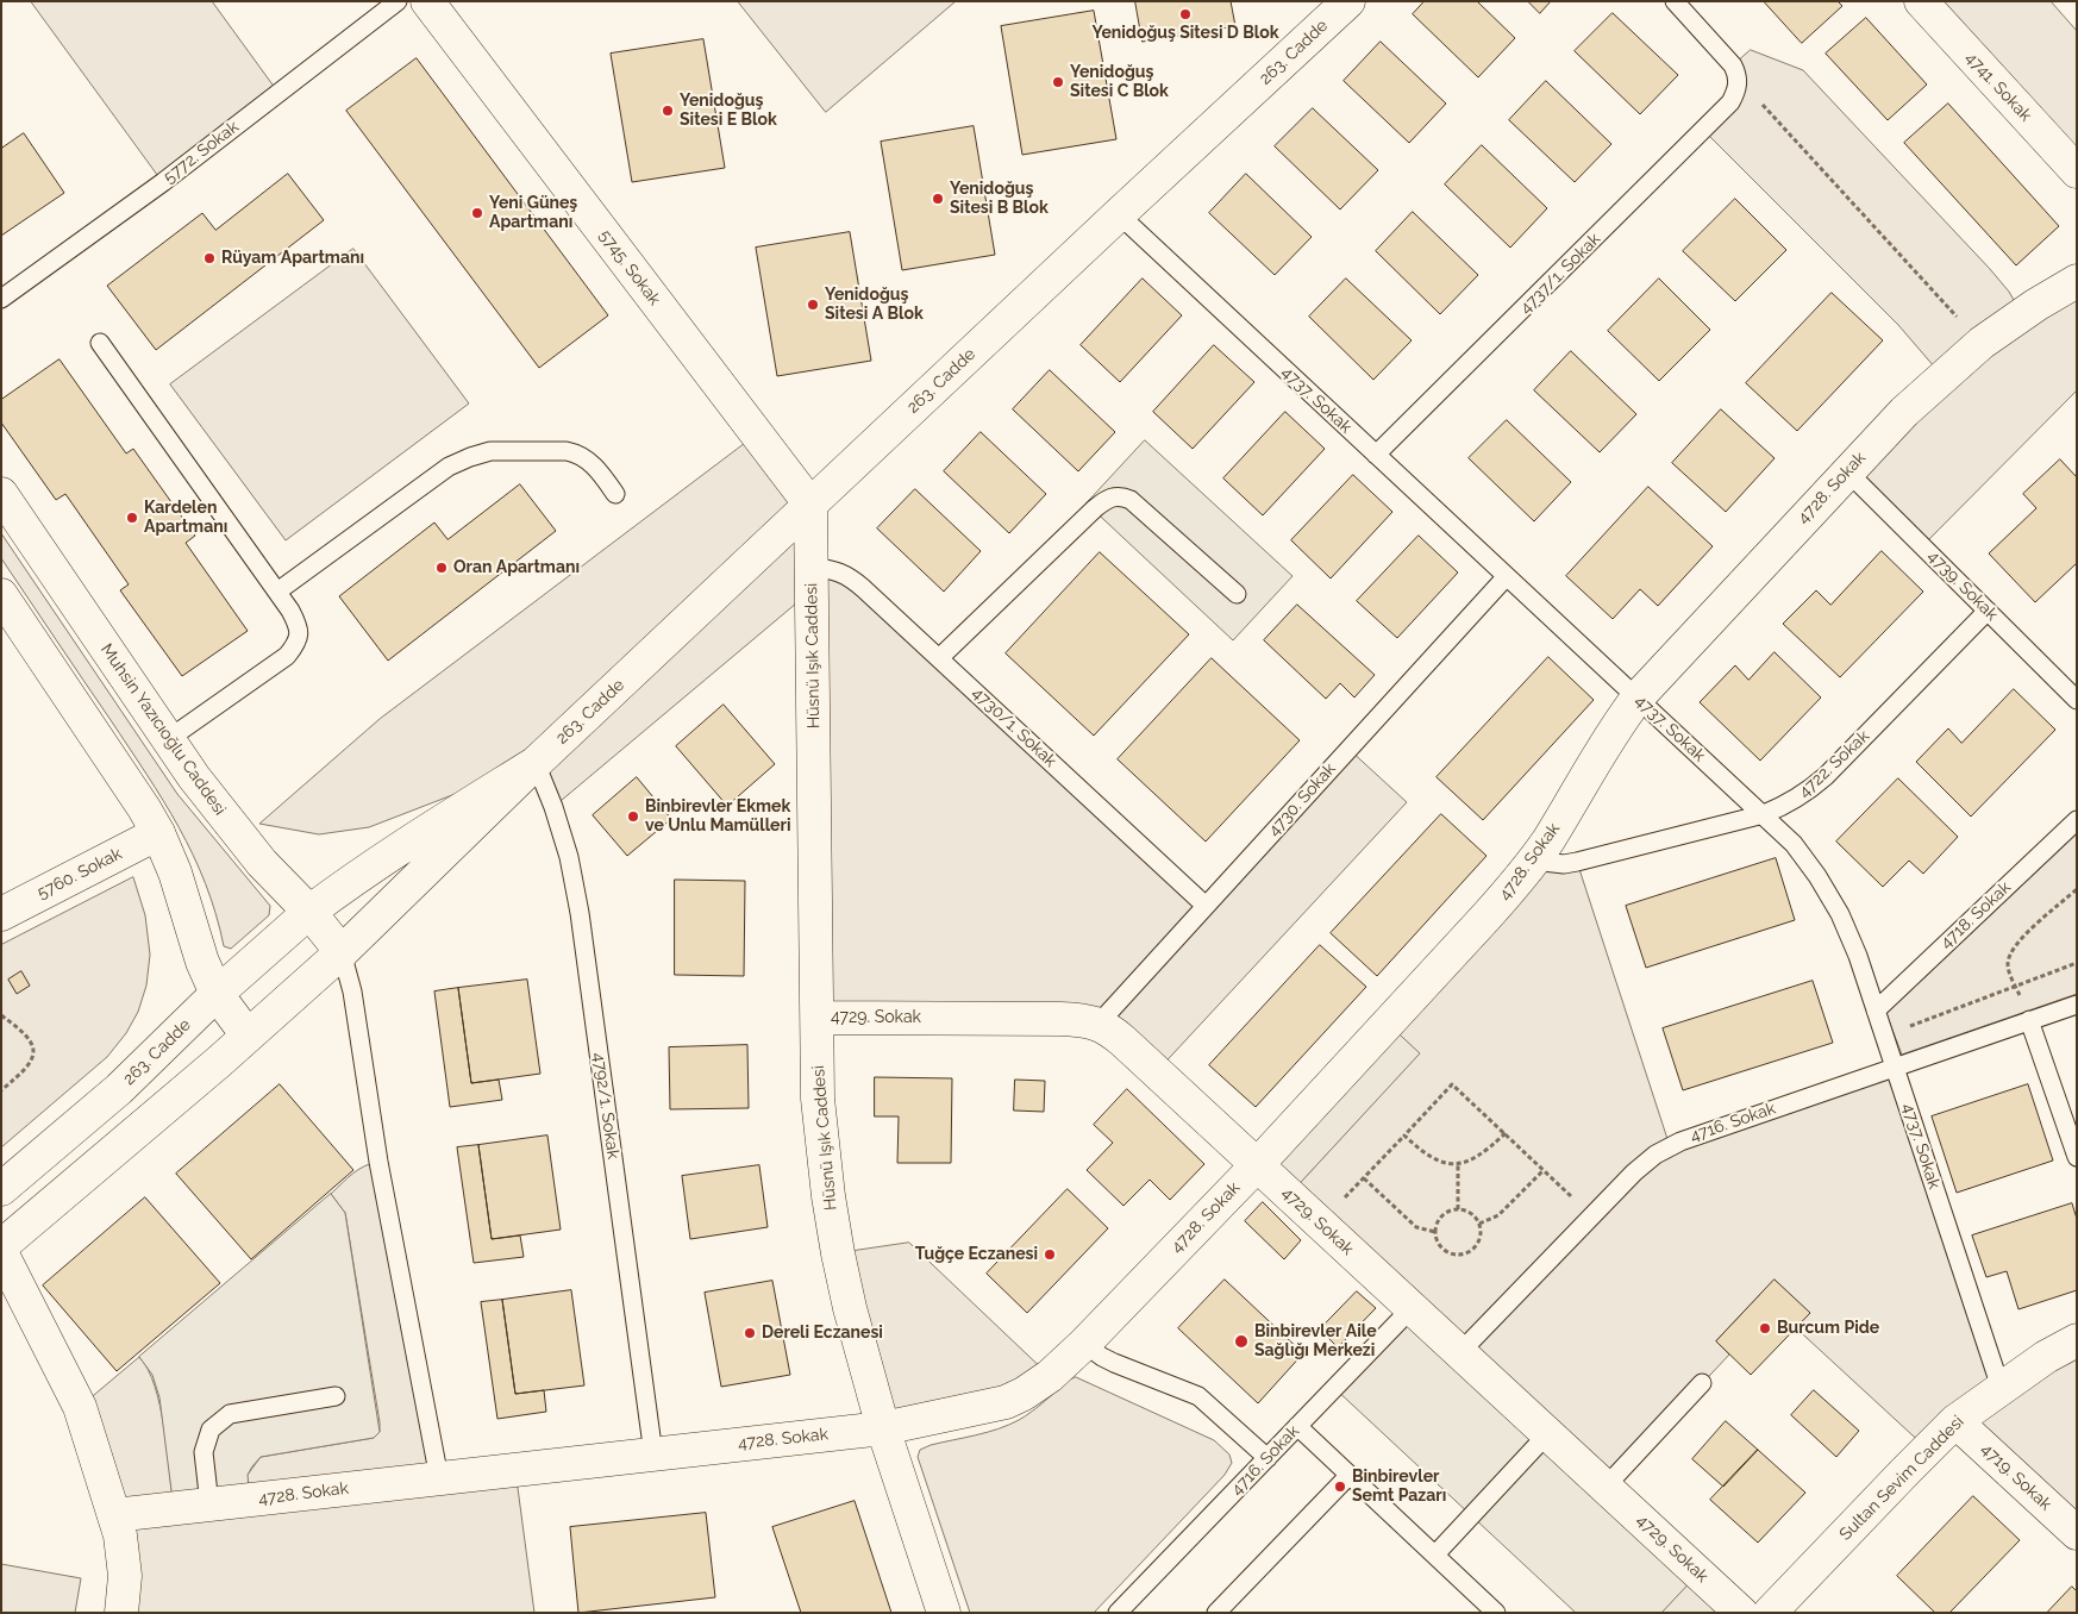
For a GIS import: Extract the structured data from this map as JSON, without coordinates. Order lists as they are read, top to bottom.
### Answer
{
  "streets": {
    "street": [
      "263. Cadde",
      "4741. Sokak",
      "5745. Sokak",
      "4728. Sokak",
      "Hüsnü Işık Caddesi",
      "Muhsin Yazıcıoğlu Caddesi",
      "5760. Sokak",
      "4729. Sokak",
      "4719. Sokak",
      "Sultan Sevim Caddesi"
    ],
    "lane": [
      "5772. Sokak",
      "4737/1. Sokak",
      "4737. Sokak",
      "4739. Sokak",
      "4730/1. Sokak",
      "4722. Sokak",
      "4730. Sokak",
      "4718. Sokak",
      "4792/1. Sokak",
      "4716. Sokak"
    ]
  },
  "crossings": [
    ["263. Cadde", "5745. Sokak"],
    ["263. Cadde", "4737. Sokak"],
    ["263. Cadde", "Hüsnü Işık Caddesi"],
    ["263. Cadde", "Muhsin Yazıcıoğlu Caddesi"],
    ["263. Cadde", "4792/1. Sokak"],
    ["5745. Sokak", "Hüsnü Işık Caddesi"],
    ["4737/1. Sokak", "4737. Sokak"],
    ["4737. Sokak", "4728. Sokak"],
    ["4737. Sokak", "4722. Sokak"],
    ["4737. Sokak", "4730. Sokak"],
    ["4737. Sokak", "4718. Sokak"],
    ["4737. Sokak", "4716. Sokak"],
    ["4737. Sokak", "Sultan Sevim Caddesi"],
    ["4728. Sokak", "4739. Sokak"],
    ["4728. Sokak", "Hüsnü Işık Caddesi"],
    ["4728. Sokak", "4722. Sokak"],
    ["4728. Sokak", "4729. Sokak"],
    ["4728. Sokak", "4792/1. Sokak"],
    ["4739. Sokak", "4722. Sokak"],
    ["Hüsnü Işık Caddesi", "4730/1. Sokak"],
    ["Hüsnü Işık Caddesi", "4729. Sokak"],
    ["4730/1. Sokak", "4730. Sokak"],
    ["4730. Sokak", "4729. Sokak"],
    ["4729. Sokak", "4716. Sokak"],
    ["4719. Sokak", "Sultan Sevim Caddesi"]
  ],
  "places": [
    "Yenidoğuş Sitesi D Blok",
    "Yenidoğuş Sitesi C Blok",
    "Yenidoğuş Sitesi E Blok",
    "Yenidoğuş Sitesi B Blok",
    "Yeni Güneş Apartmanı",
    "Rüyam Apartmanı",
    "Yenidoğuş Sitesi A Blok",
    "Kardelen Apartmanı",
    "Oran Apartmanı",
    "Binbirevler Ekmek ve Unlu Mamülleri",
    "Tuğçe Eczanesi",
    "Burcum Pide",
    "Dereli Eczanesi",
    "Binbirevler Aile Sağlığı Merkezi",
    "Binbirevler Semt Pazarı"
  ]
}
